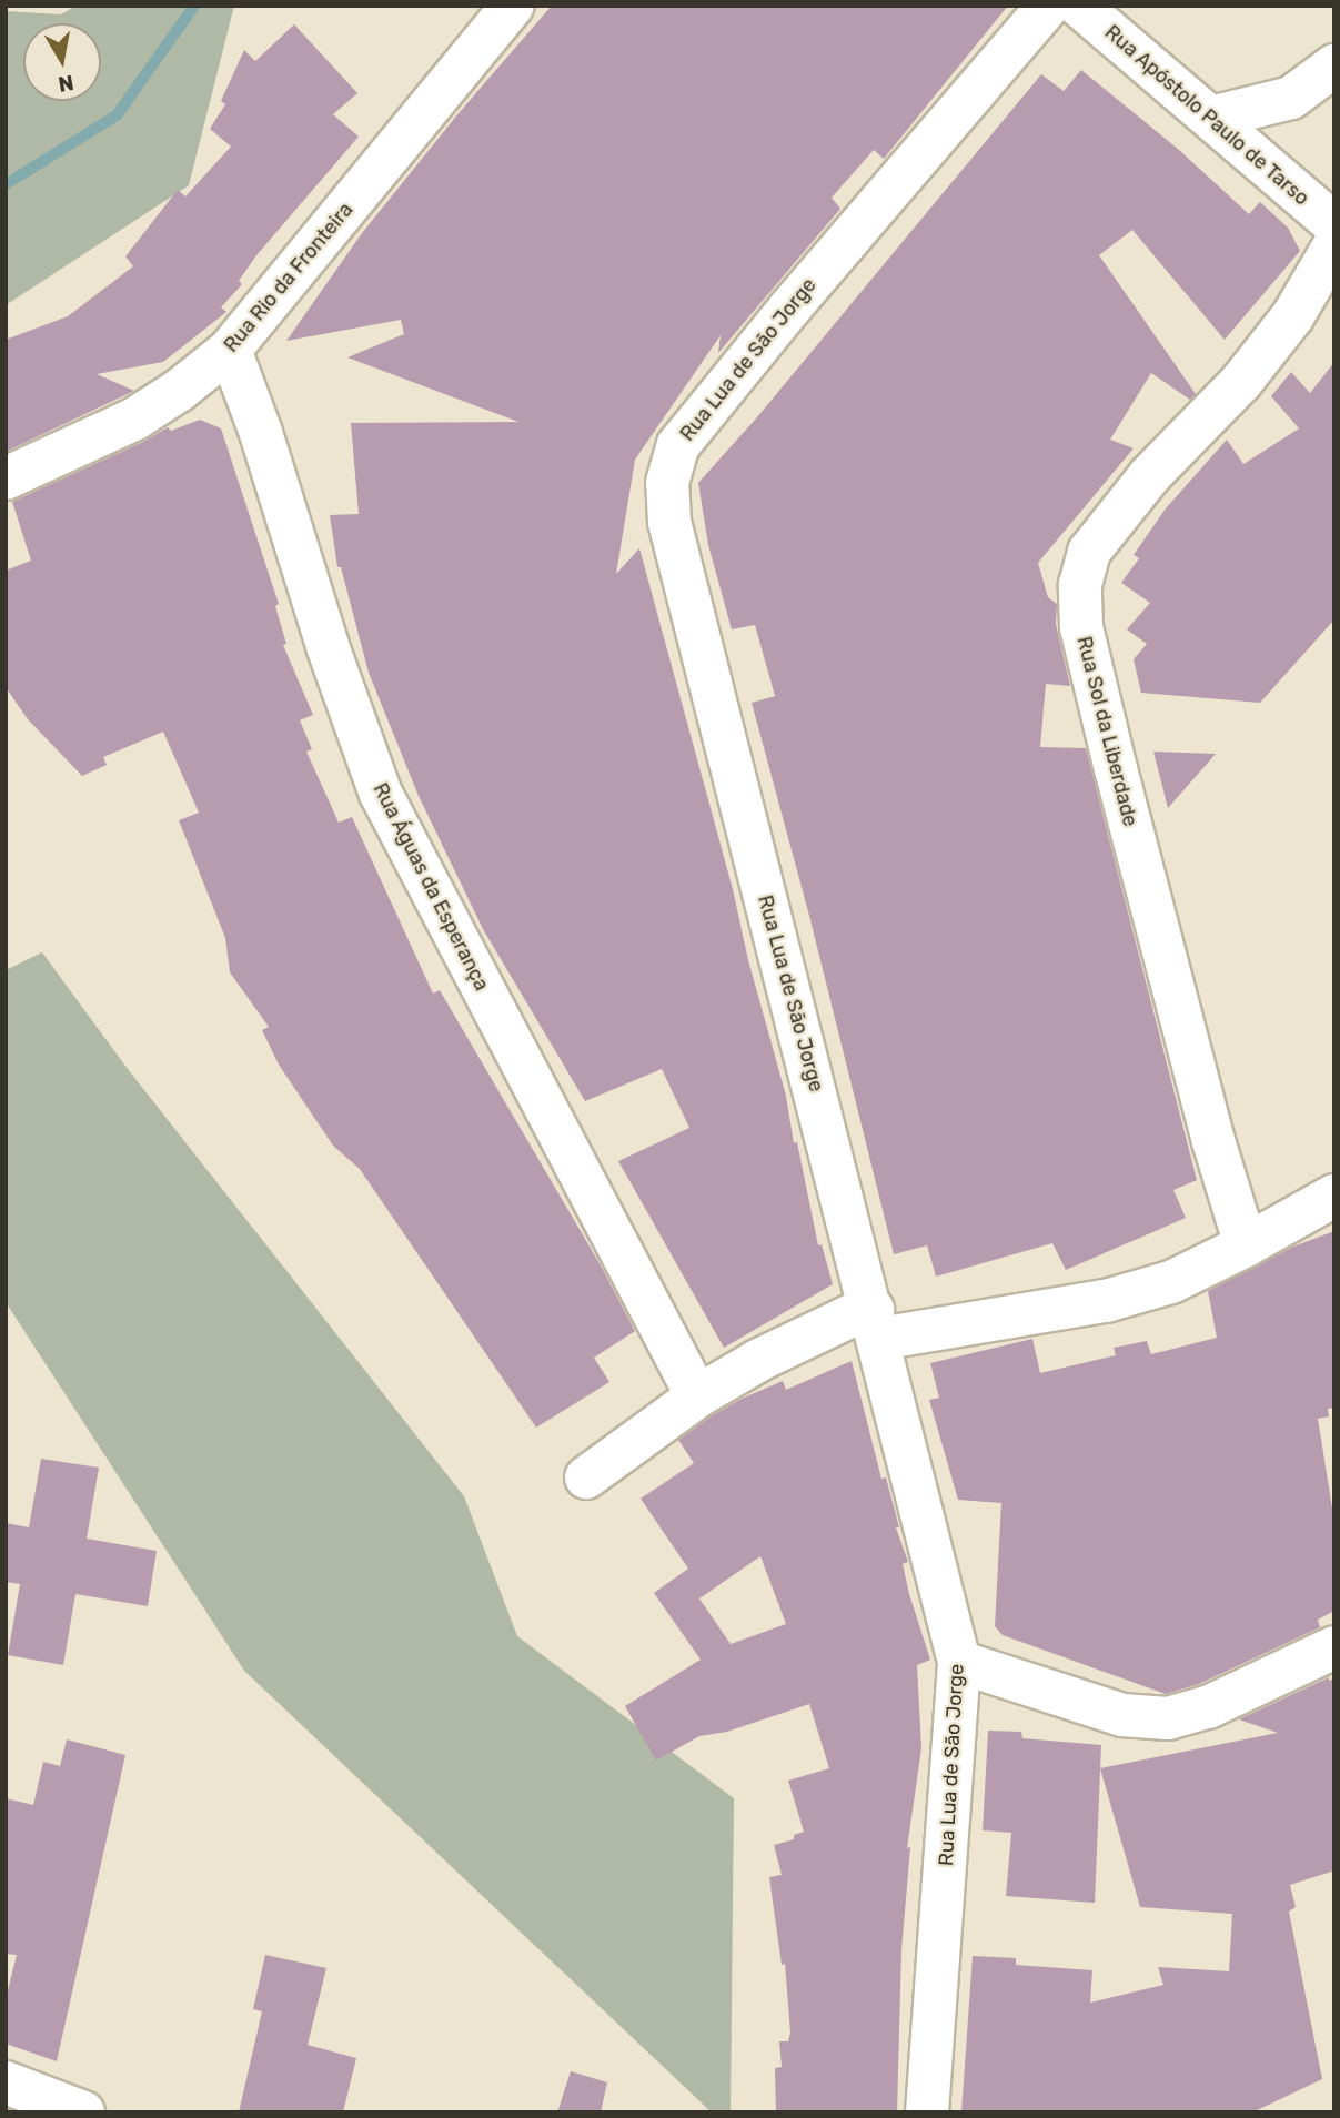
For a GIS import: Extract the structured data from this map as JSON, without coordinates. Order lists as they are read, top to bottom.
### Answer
{
  "streets": {
    "street": [
      "Rua Apóstolo Paulo de Tarso",
      "Rua Rio da Fronteira",
      "Rua Lua de São Jorge",
      "Rua Sol da Liberdade",
      "Rua Águas da Esperança"
    ]
  },
  "crossings": [
    ["Rua Rio da Fronteira", "Rua Águas da Esperança"]
  ],
  "north": "bottom"
}
